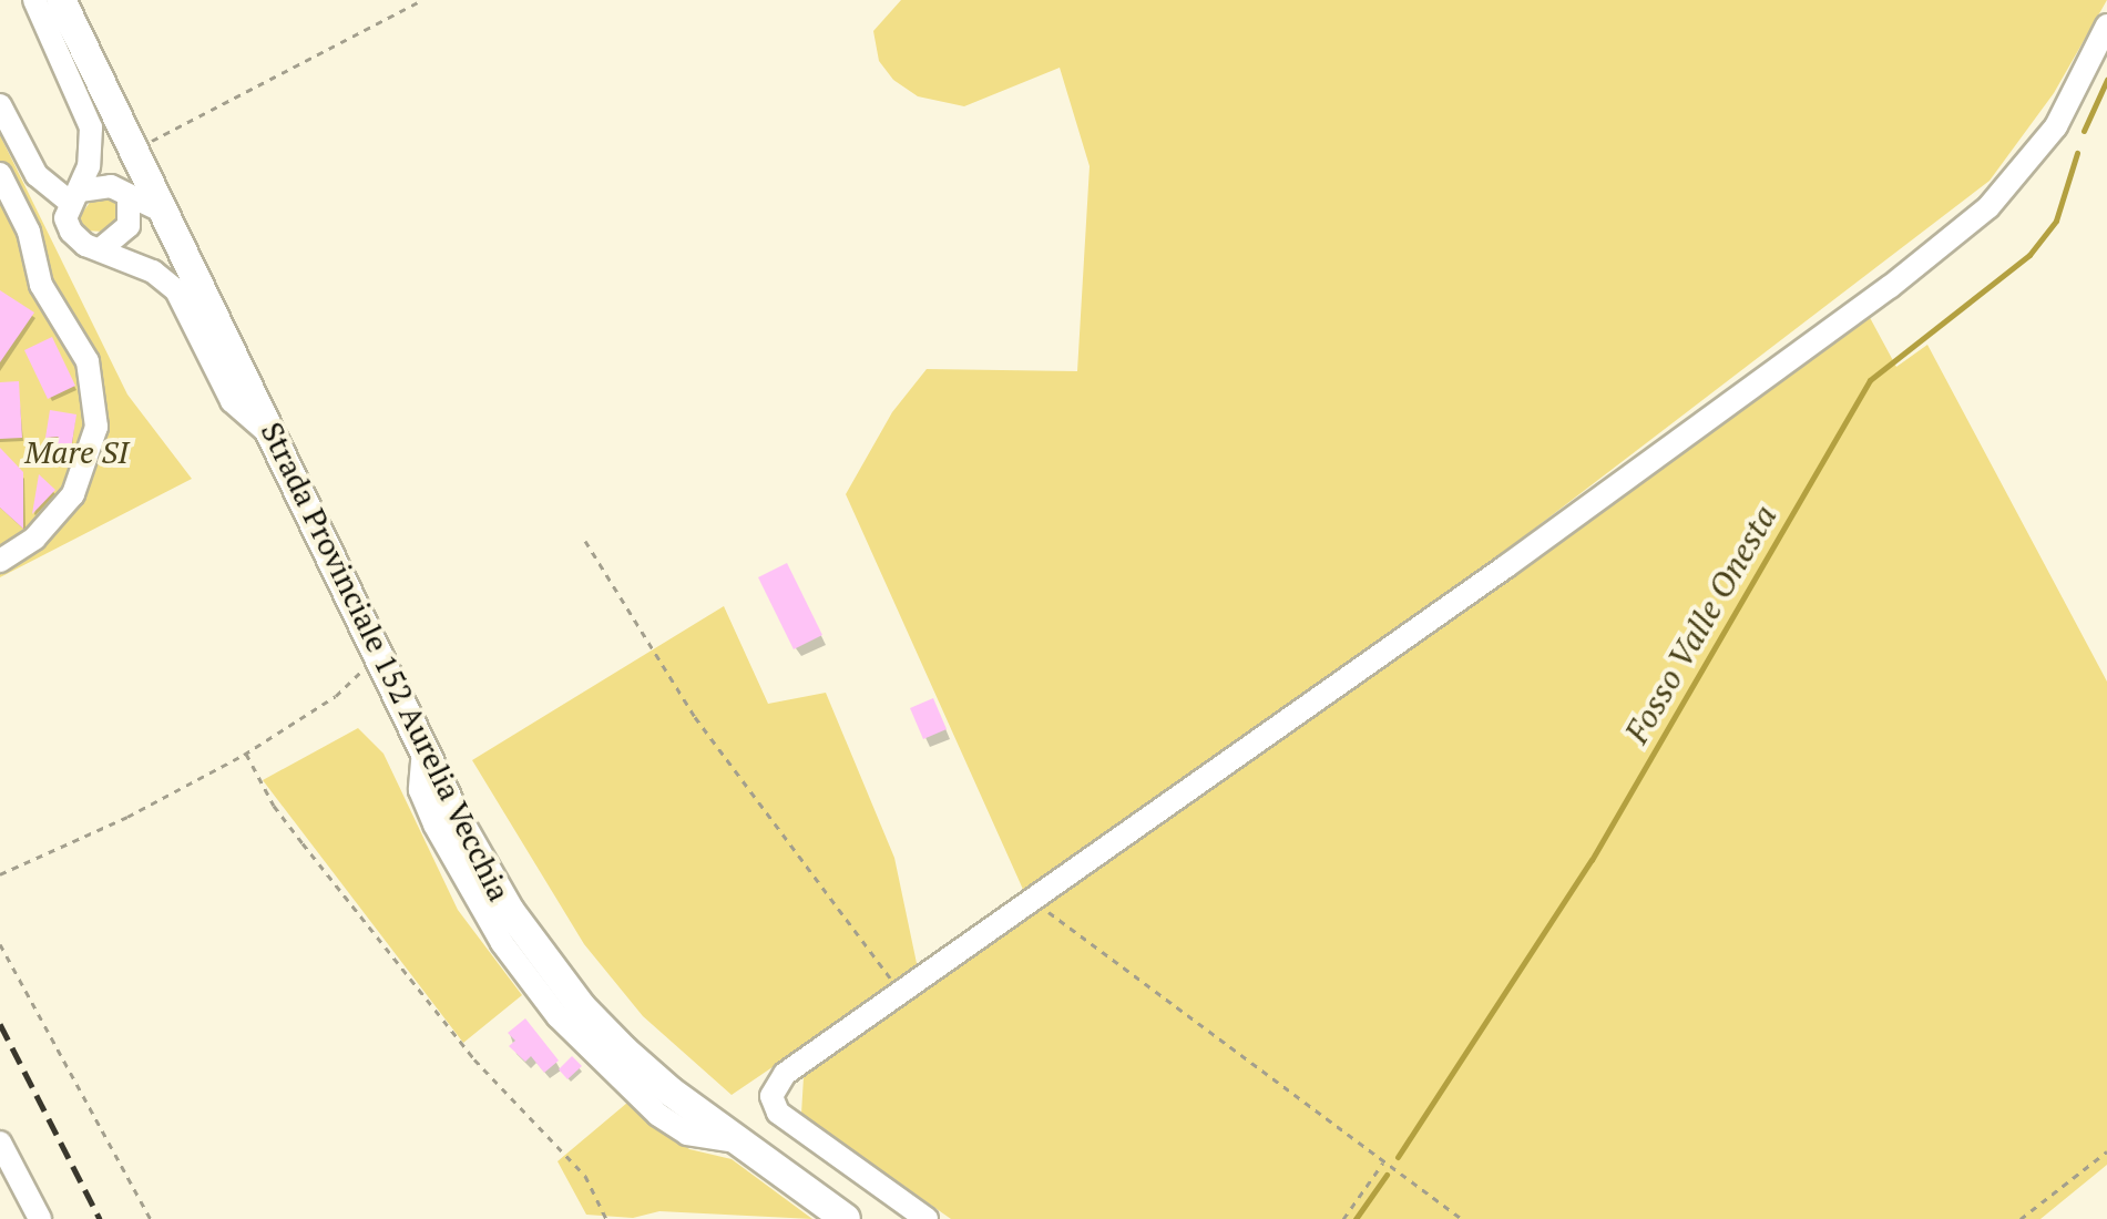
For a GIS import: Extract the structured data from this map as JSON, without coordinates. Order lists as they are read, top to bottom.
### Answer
{
  "streets": {
    "main road": ["Strada Provinciale 152 Aurelia Vecchia"]
  },
  "water": ["Fosso Valle Onesta"],
  "parks": ["Mare SI"]
}
